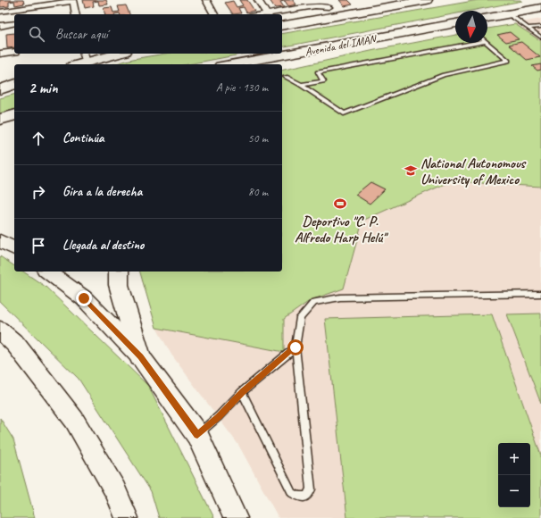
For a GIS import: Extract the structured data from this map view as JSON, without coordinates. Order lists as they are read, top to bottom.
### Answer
{
  "streets": {
    "main road": ["Avenida del IMAN"]
  },
  "places": {
    "school or university": ["National Autonomous University of Mexico"],
    "sports": ["Deportivo \"C. P. Alfredo Harp Helú\""]
  },
  "north": "bottom",
  "page": {
    "search": "Buscar aquí",
    "heading": ["2 min", "A pie · 130 m"],
    "list": [
      ["Continúa", "50 m"],
      ["Gira a la derecha", "80 m"],
      "Llegada al destino"
    ],
    "map_buttons": ["+", "−"]
  }
}
